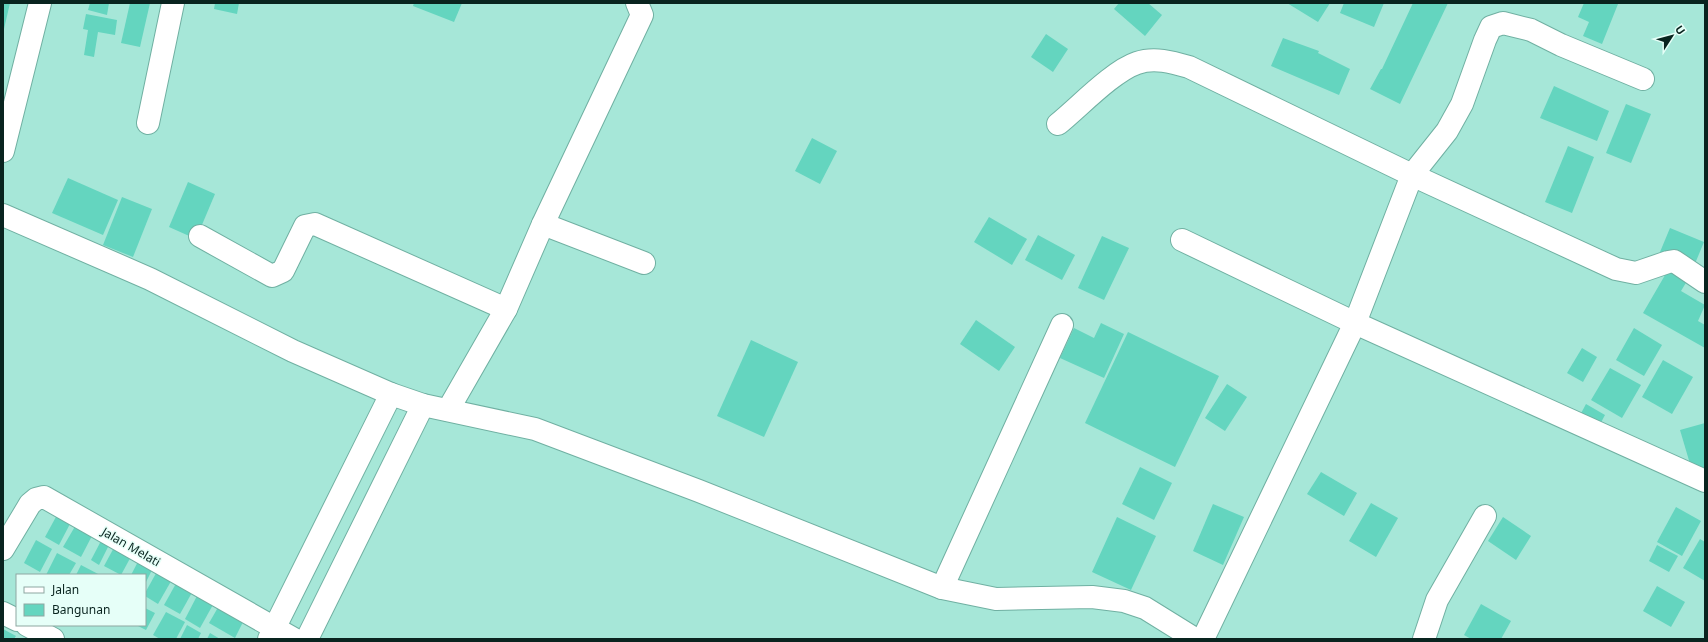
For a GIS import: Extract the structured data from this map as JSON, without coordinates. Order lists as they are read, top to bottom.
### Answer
{
  "streets": {
    "street": ["Jalan Melati"]
  },
  "legend": ["Jalan", "Bangunan"],
  "north": "top right"
}
